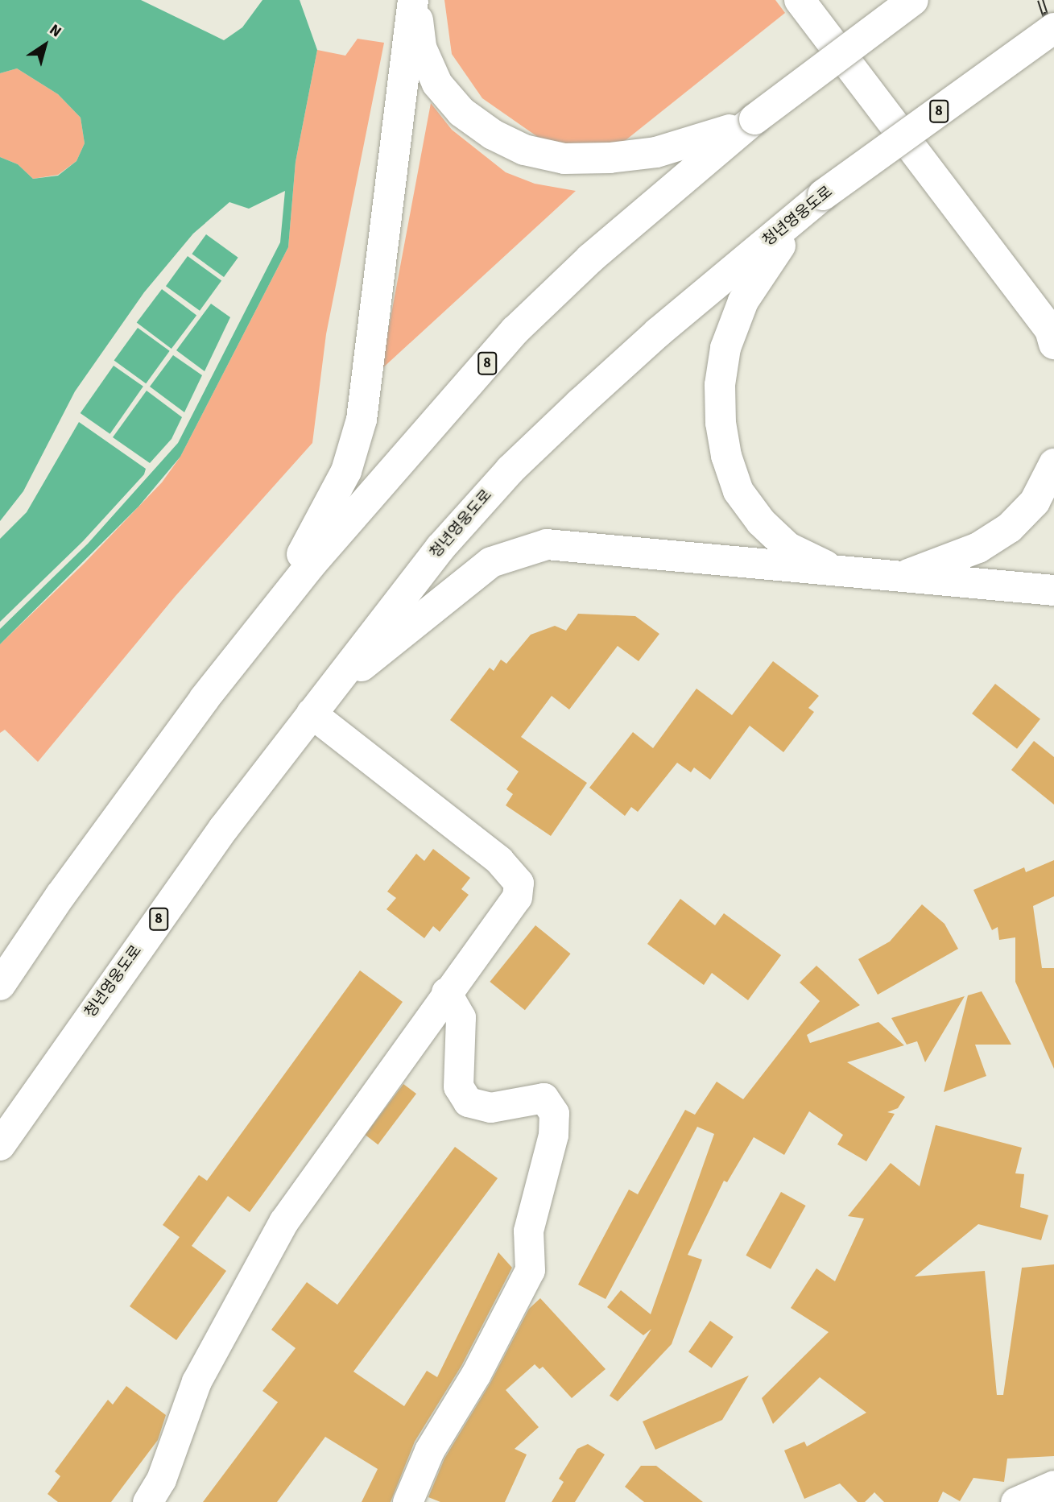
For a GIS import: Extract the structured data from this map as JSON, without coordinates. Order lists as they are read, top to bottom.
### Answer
{
  "streets": {
    "main road": ["8", "청년영웅도로"]
  },
  "north": "top right"
}
